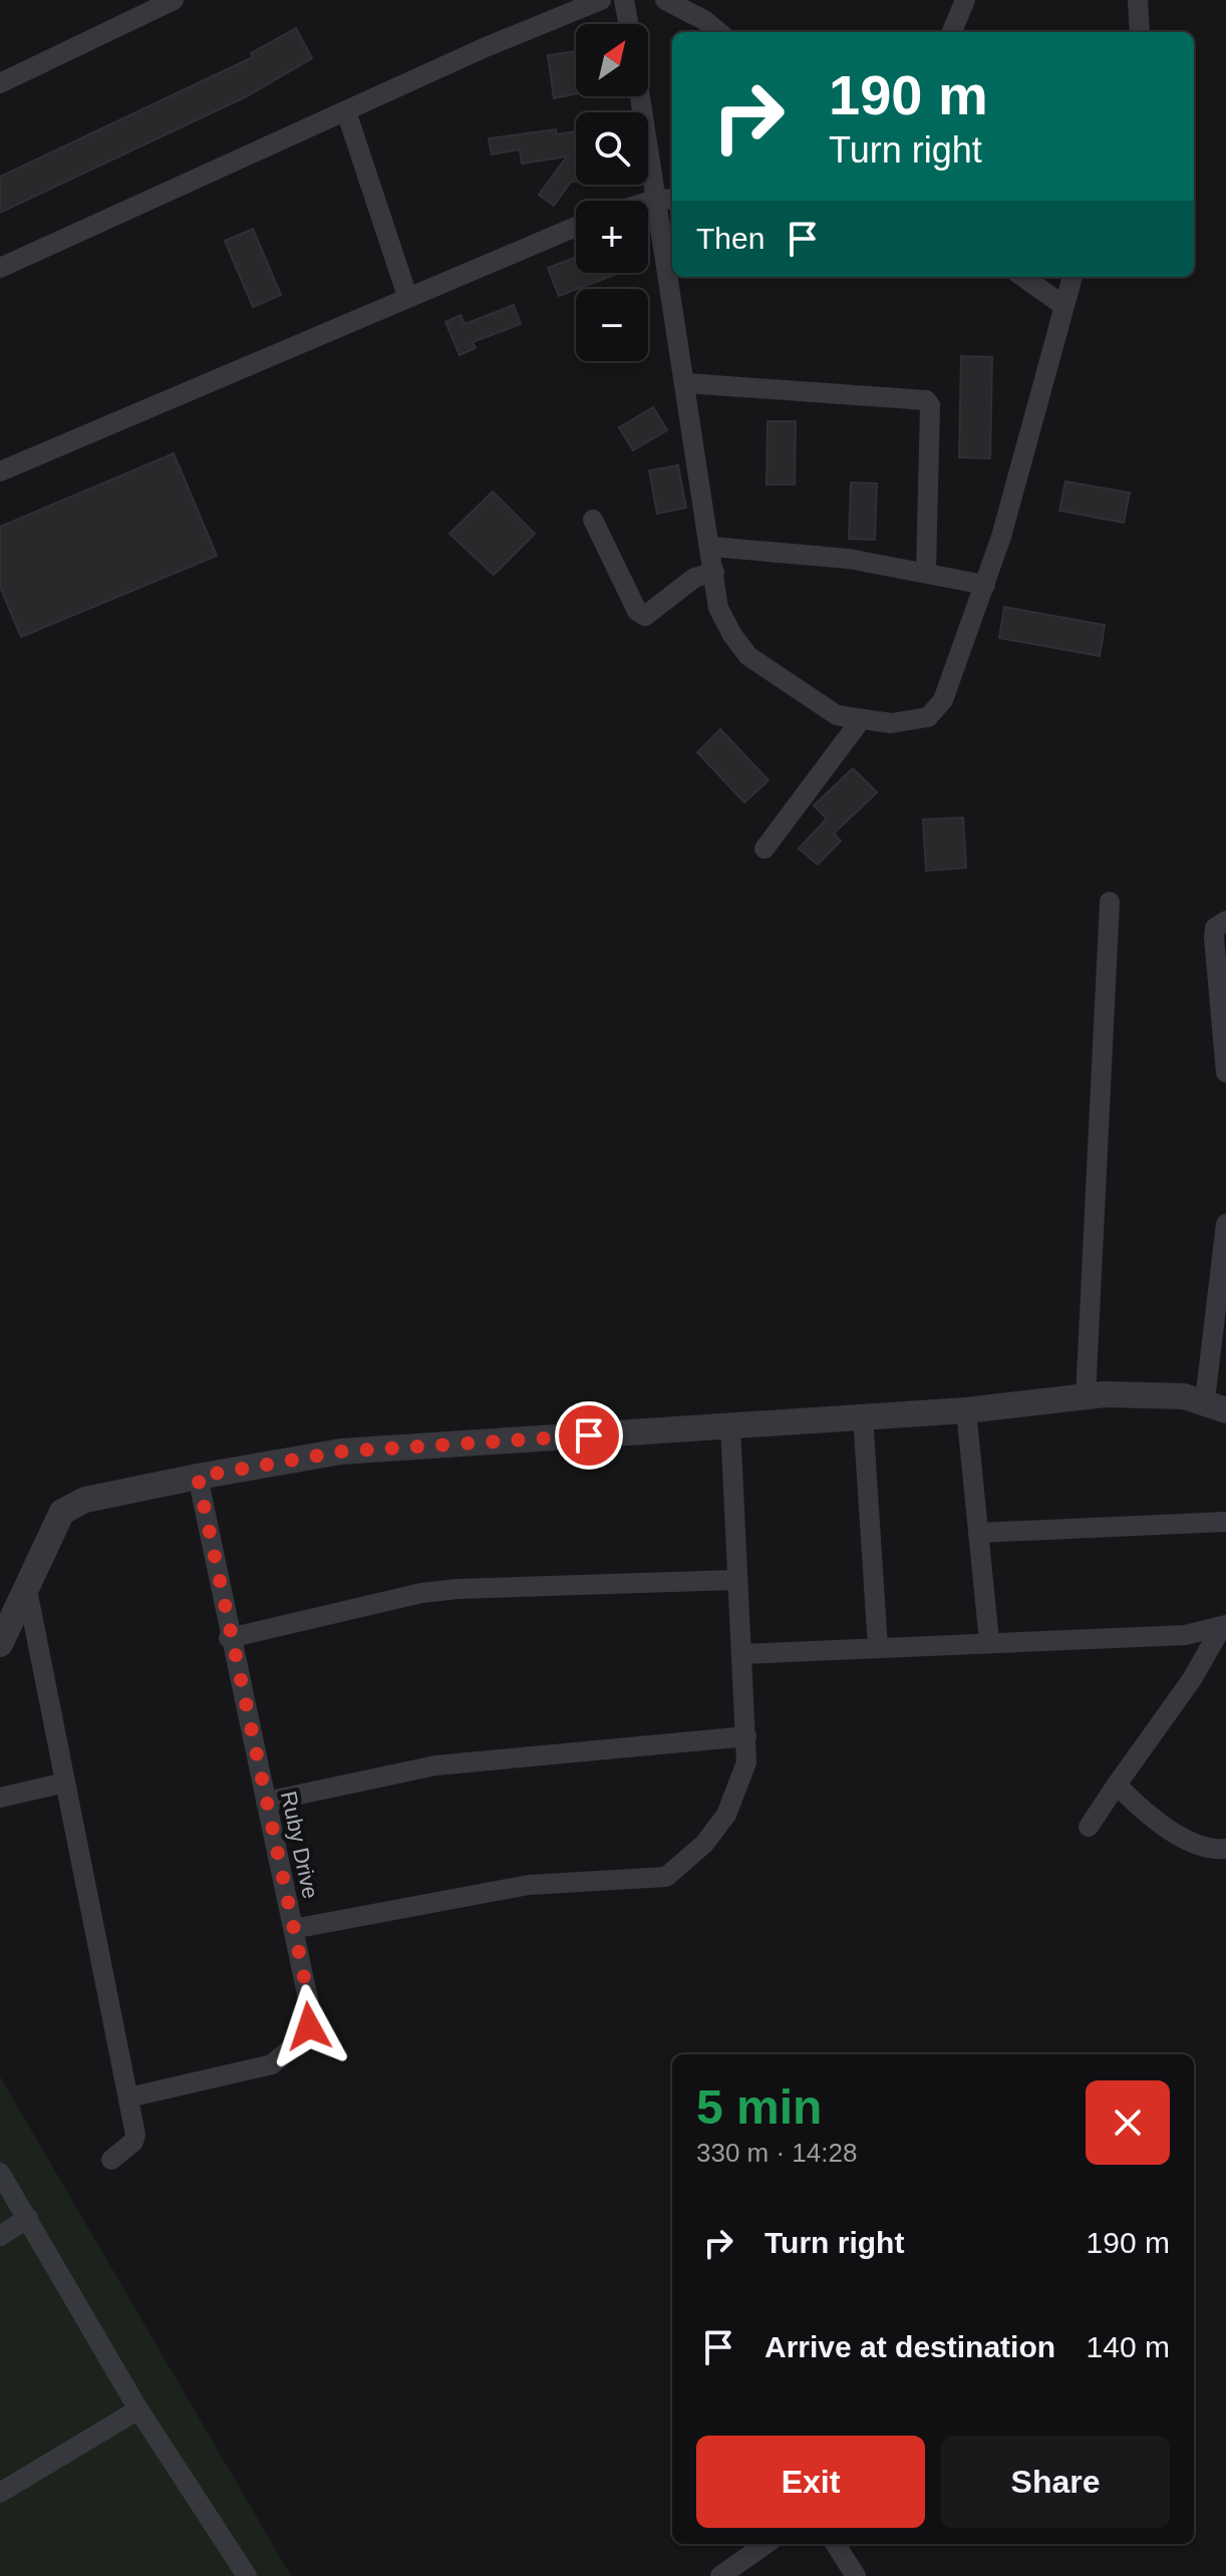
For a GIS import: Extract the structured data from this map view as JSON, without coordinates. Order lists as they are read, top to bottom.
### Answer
{
  "streets": {
    "street": ["Ruby Drive"]
  },
  "north": "top right",
  "page": {
    "map_buttons": ["+", "−"],
    "turn": ["190 m", "Turn right"],
    "then": "Then",
    "heading": ["5 min", "330 m · 14:28"],
    "list": [
      {
        "name": "Turn right",
        "value": "190 m"
      },
      {
        "name": "Arrive at destination",
        "value": "140 m"
      }
    ],
    "buttons": ["Exit", "Share"]
  }
}
